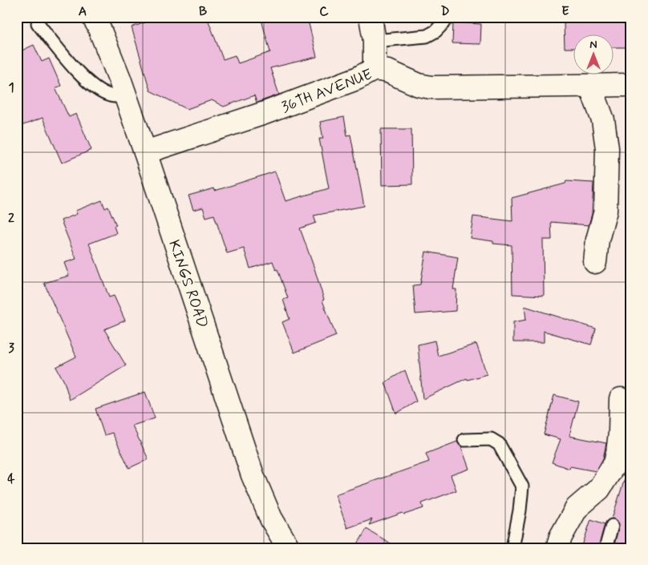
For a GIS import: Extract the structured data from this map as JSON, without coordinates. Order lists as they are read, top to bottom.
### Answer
{
  "streets": {
    "street": ["36TH AVENUE", "KINGS ROAD"]
  },
  "crossings": [
    ["36TH AVENUE", "KINGS ROAD"]
  ],
  "north": "top",
  "grid": {
    "columns": [
      "A",
      "B",
      "C",
      "D",
      "E"
    ],
    "rows": [
      "1",
      "2",
      "3",
      "4"
    ]
  }
}
